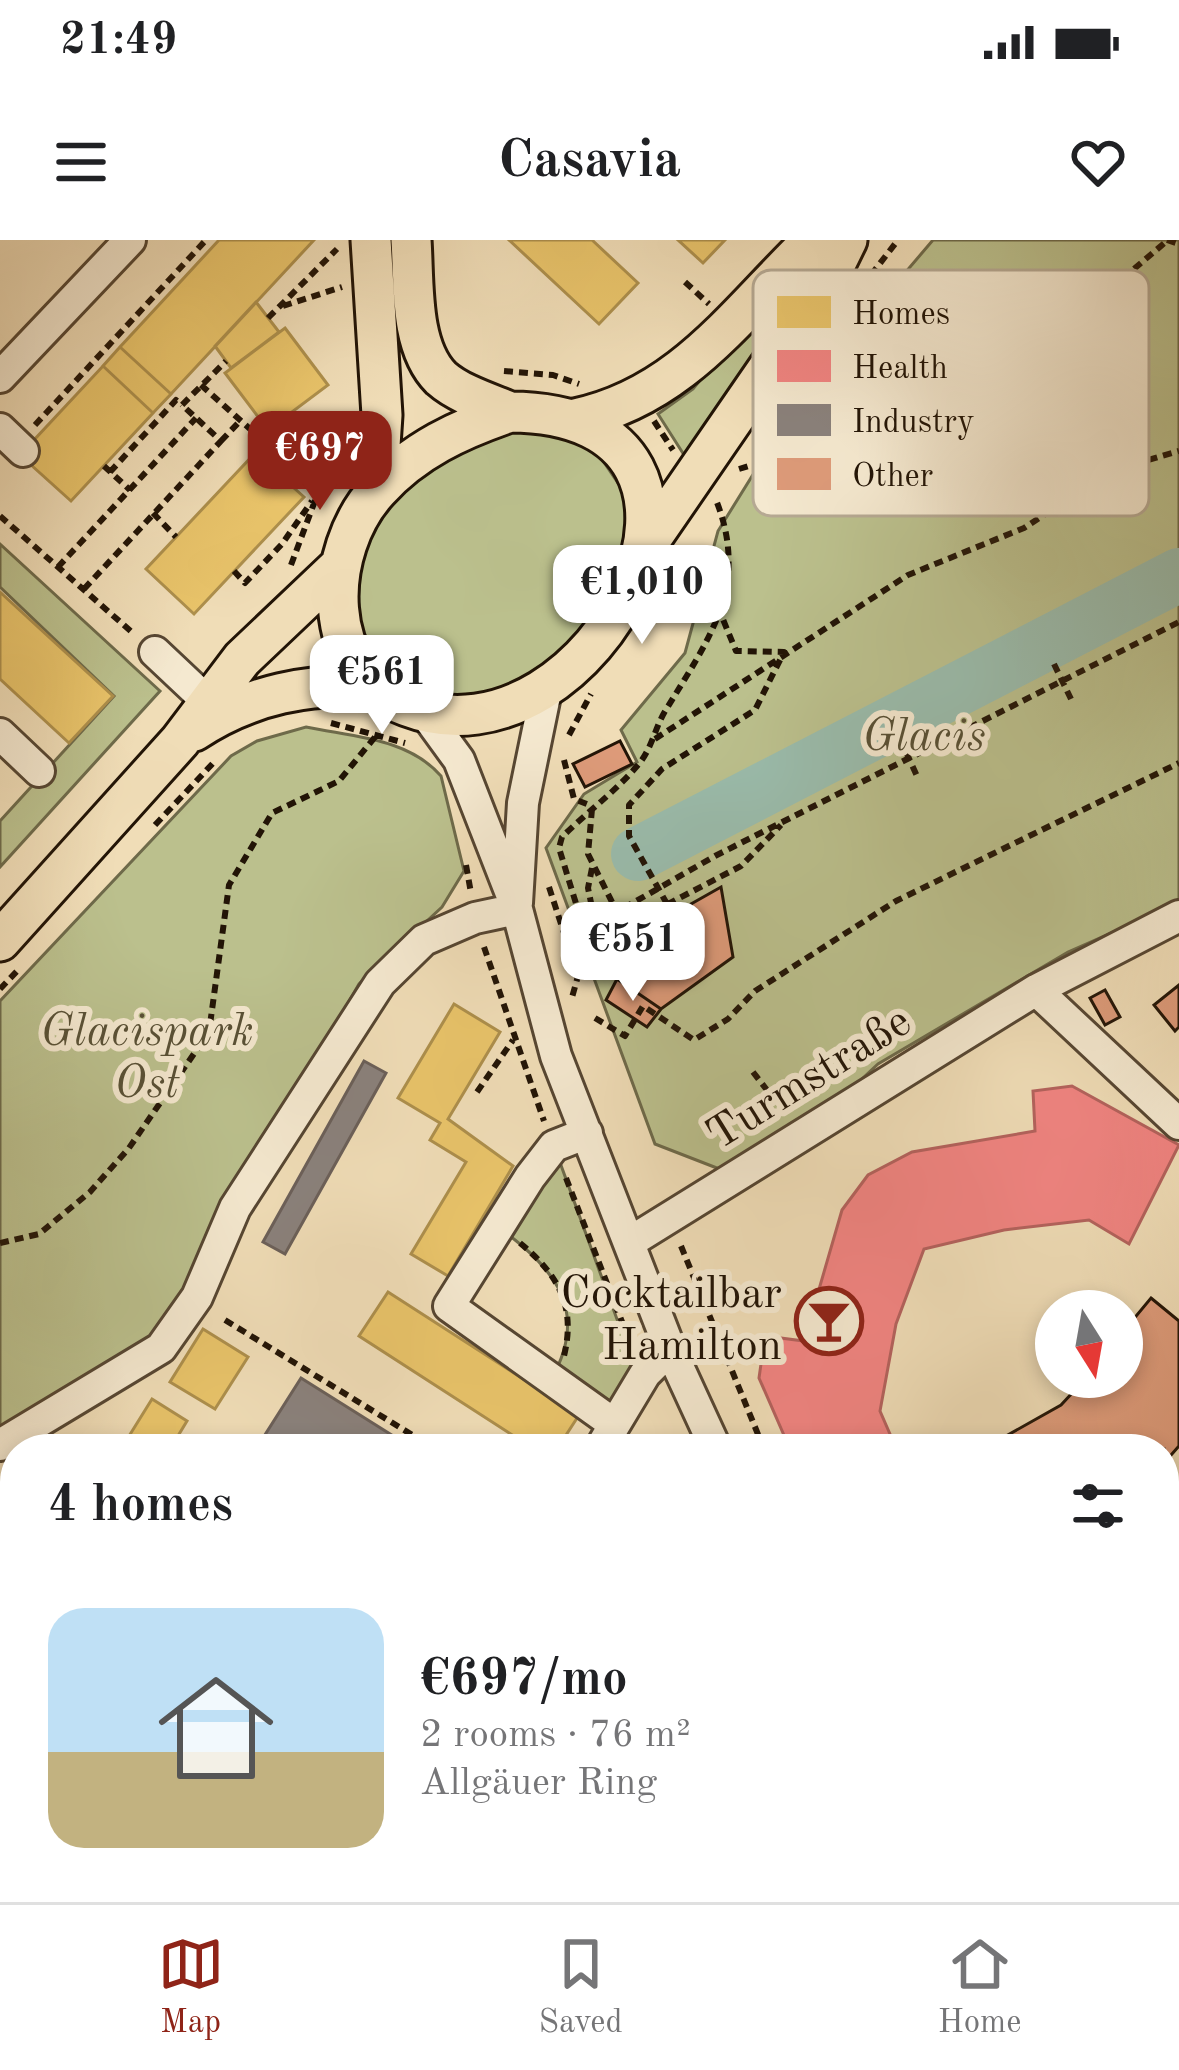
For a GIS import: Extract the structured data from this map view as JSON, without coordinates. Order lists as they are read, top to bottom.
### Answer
{
  "streets": {
    "street": ["Turmstraße"]
  },
  "parks": ["Glacis", "Glacispark Ost"],
  "places": {
    "bar": ["Cocktailbar Hamilton"]
  },
  "legend": [
    "Homes",
    "Health",
    "Industry",
    "Other"
  ],
  "north": "bottom",
  "page": {
    "status": "21:49",
    "header": "Casavia",
    "price": [
      "€697",
      "€1,010",
      "€561",
      "€551"
    ],
    "heading": "4 homes",
    "list": [
      {
        "name": "€697/mo",
        "note": "2 rooms · 76 m² · Allgäuer Ring"
      }
    ],
    "tabs": ["Map", "Saved", "Home"]
  }
}
